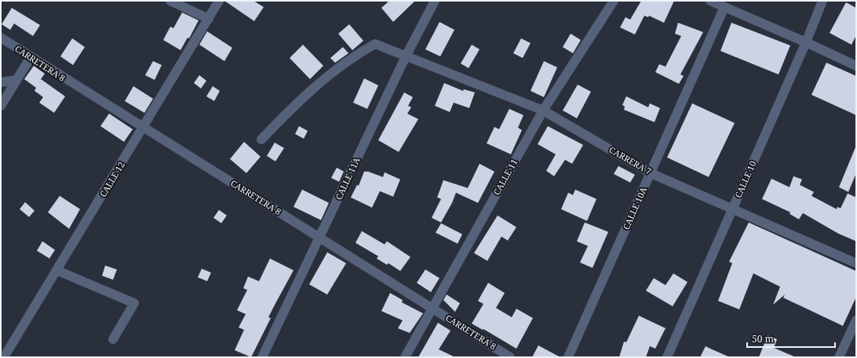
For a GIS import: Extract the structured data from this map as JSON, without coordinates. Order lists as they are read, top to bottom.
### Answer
{
  "streets": {
    "street": [
      "CARRETERA 8",
      "CARRERA 7",
      "CALLE 11",
      "CALLE 11A",
      "CALLE 12",
      "CALLE 10",
      "CALLE 10A"
    ]
  },
  "crossings": [
    ["CARRETERA 8", "CALLE 11"],
    ["CARRETERA 8", "CALLE 11A"],
    ["CARRETERA 8", "CALLE 12"],
    ["CARRERA 7", "CALLE 11"],
    ["CARRERA 7", "CALLE 11A"],
    ["CARRERA 7", "CALLE 10"],
    ["CARRERA 7", "CALLE 10A"]
  ],
  "scale_bar": "50 m"
}
